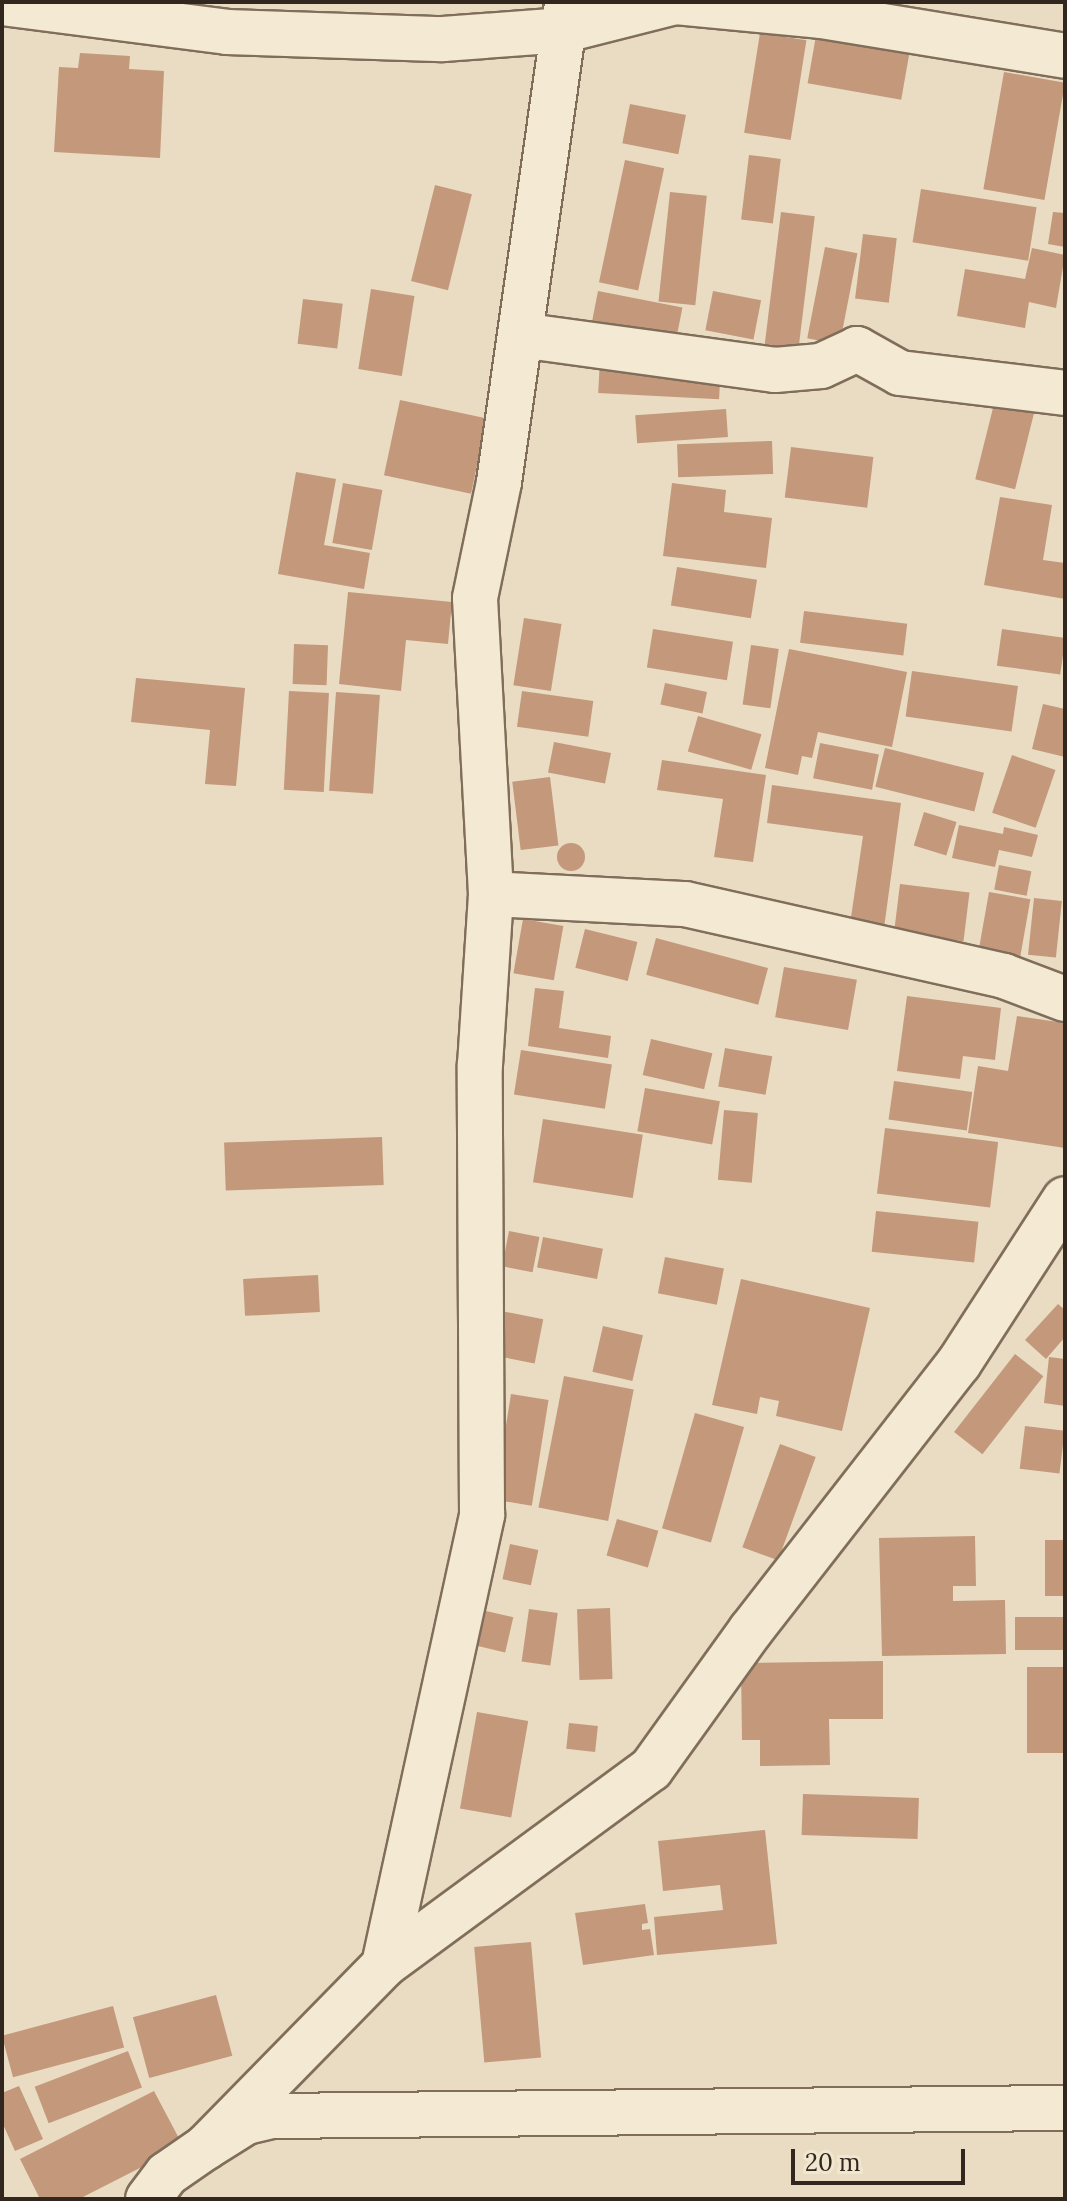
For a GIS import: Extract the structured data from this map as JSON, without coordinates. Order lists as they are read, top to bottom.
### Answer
{
  "scale_bar": "20 m"
}
